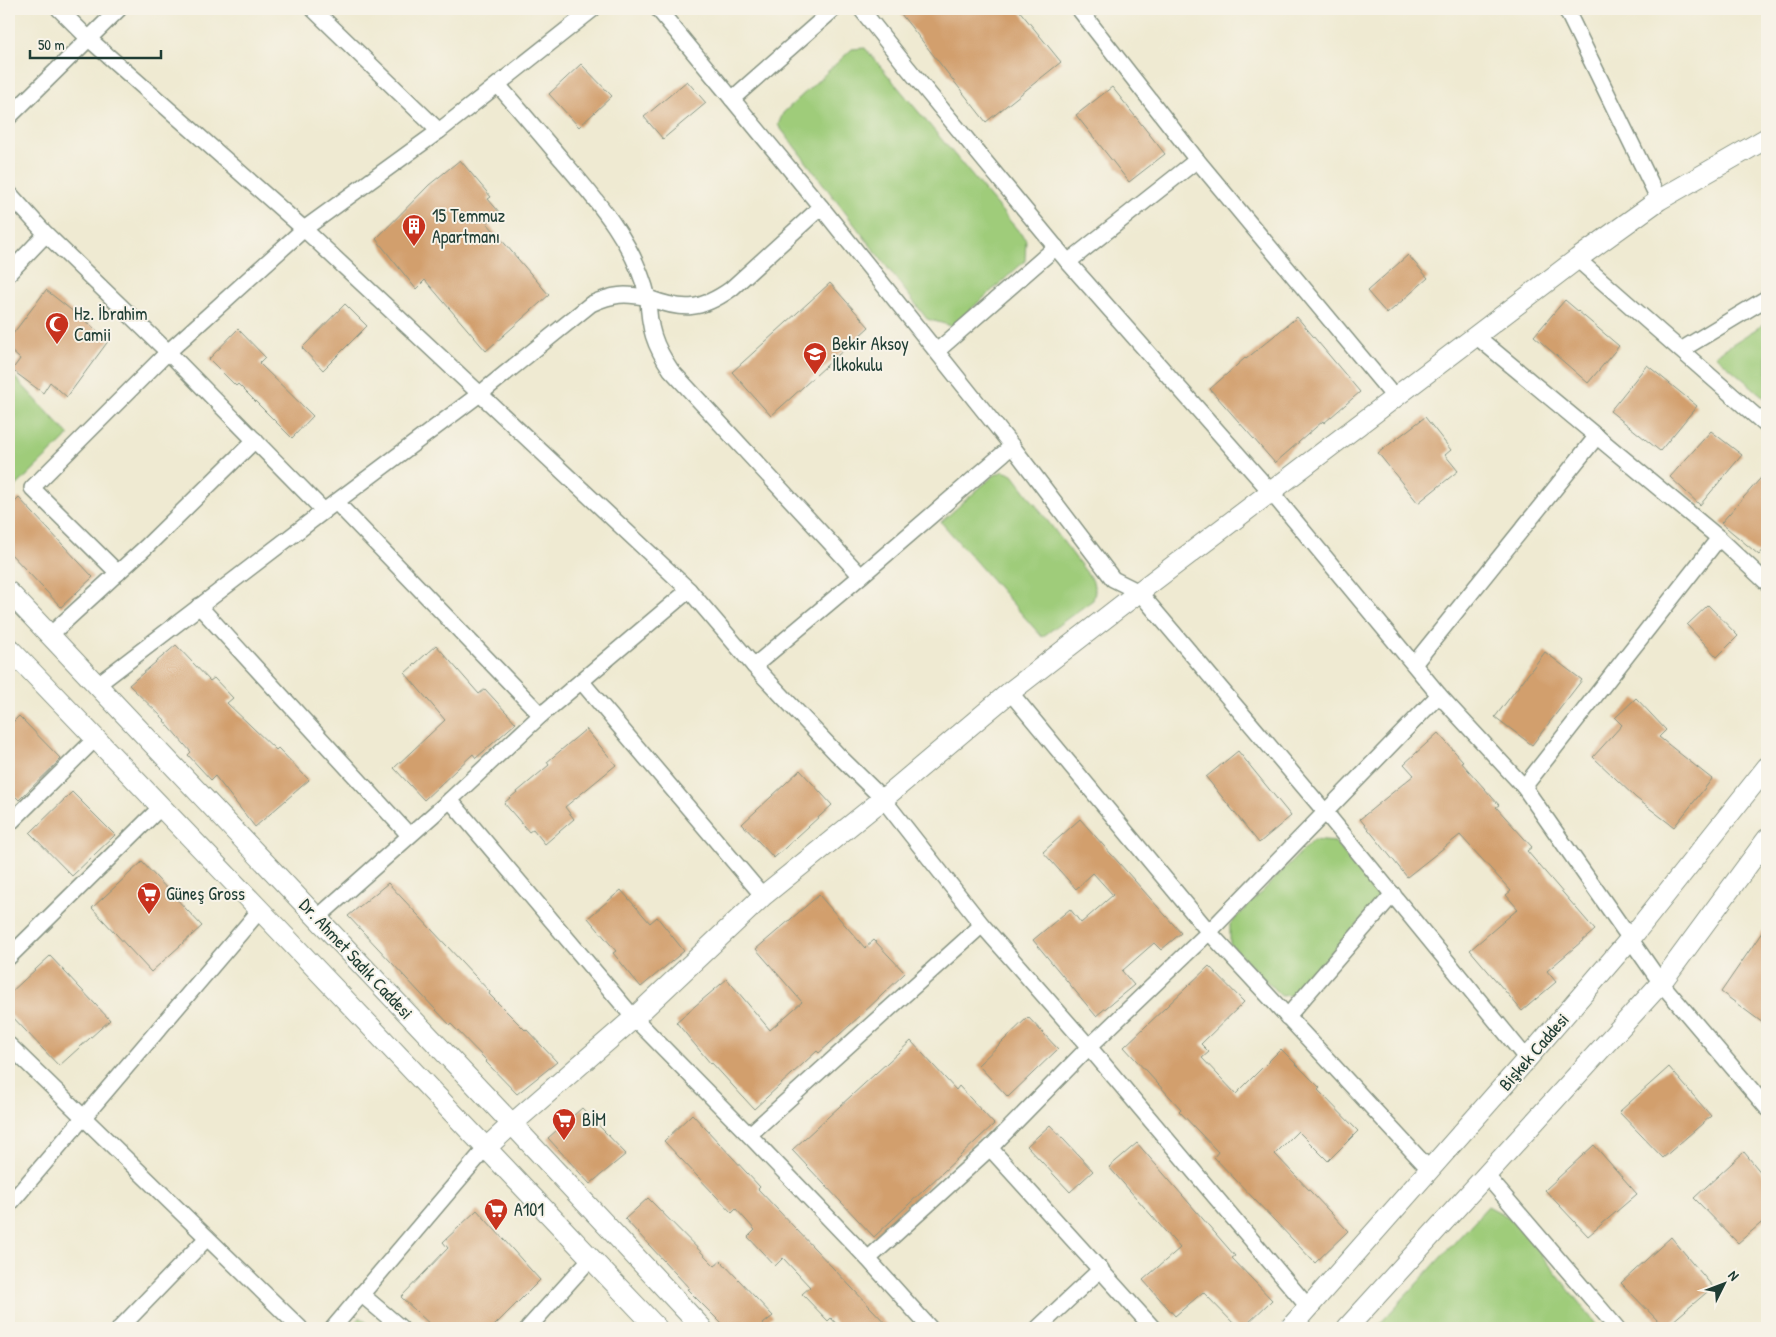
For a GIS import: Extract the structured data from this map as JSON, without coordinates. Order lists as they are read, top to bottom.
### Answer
{
  "streets": {
    "street": ["Dr. Ahmet Sadık Caddesi", "Bişkek Caddesi"]
  },
  "places": {
    "building": ["15 Temmuz Apartmanı"],
    "mosque": ["Hz. İbrahim Camii"],
    "school or university": ["Bekir Aksoy İlkokulu"],
    "supermarket": ["Güneş Gross", "BİM", "A101"]
  },
  "scale_bar": "50 m",
  "north": "top right"
}
